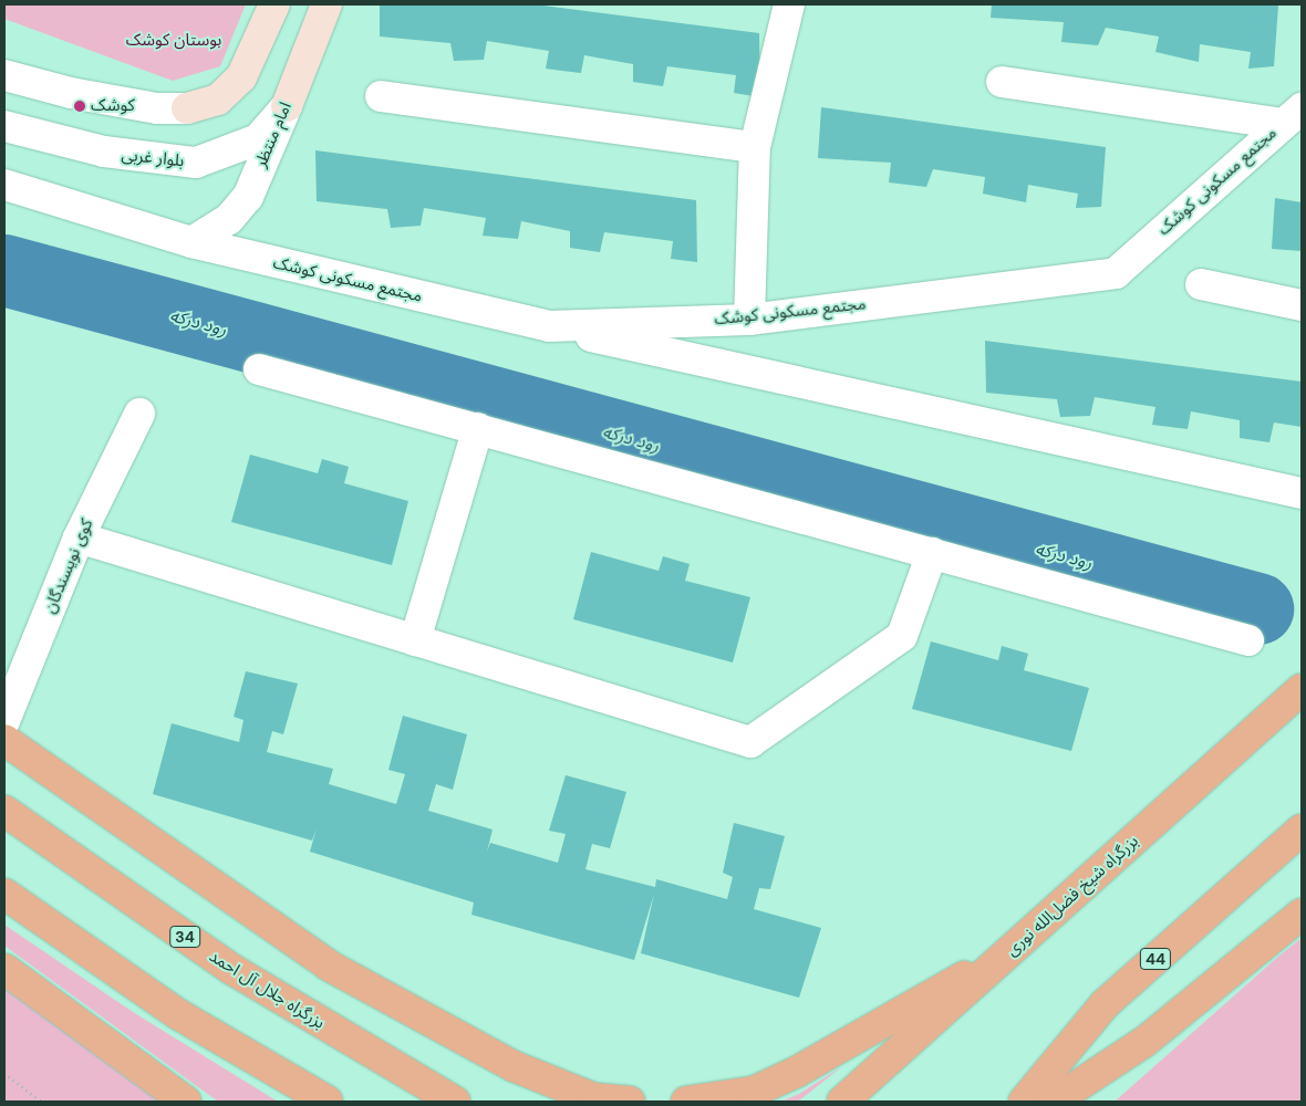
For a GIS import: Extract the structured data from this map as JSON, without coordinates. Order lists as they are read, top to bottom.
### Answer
{
  "streets": {
    "highway": [
      "بزرگراه شیخ فضل‌الله نوری",
      "34",
      "44",
      "بزرگراه جلال آل احمد"
    ],
    "main road": ["امام منتظر"],
    "street": ["بلوار غربی", "مجتمع مسکونی کوشک", "کوی نویسندگان"]
  },
  "crossings": [
    ["امام منتظر", "بلوار غربی"],
    ["امام منتظر", "مجتمع مسکونی کوشک"]
  ],
  "water": ["رود درکه"],
  "parks": ["بوستان کوشک"],
  "places": ["کوشک"]
}
